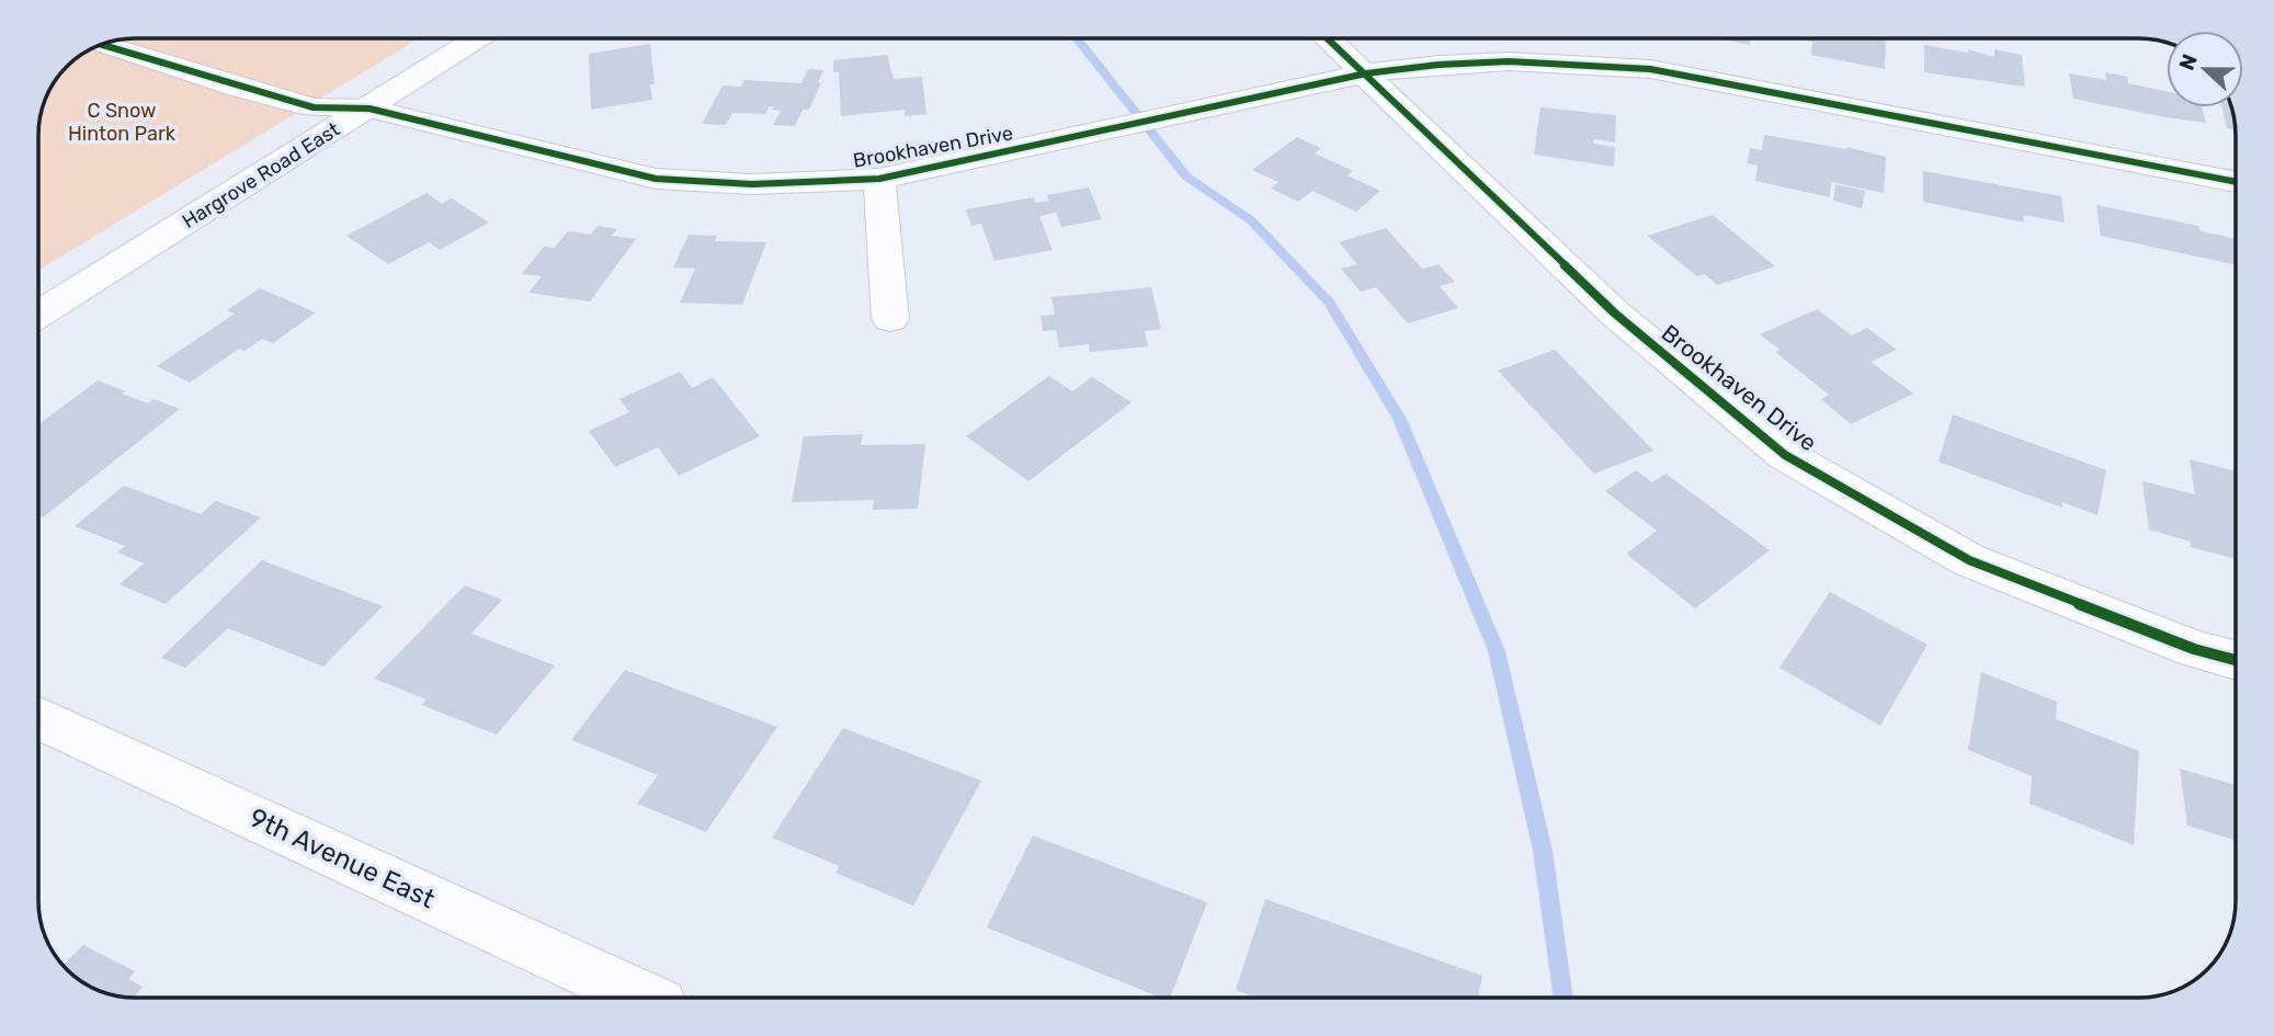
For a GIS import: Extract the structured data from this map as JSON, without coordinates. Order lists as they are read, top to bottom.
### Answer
{
  "streets": {
    "street": ["Brookhaven Drive", "Hargrove Road East", "9th Avenue East"]
  },
  "crossings": [
    ["Brookhaven Drive", "Hargrove Road East"]
  ],
  "parks": ["C Snow Hinton Park"],
  "north": "left"
}
